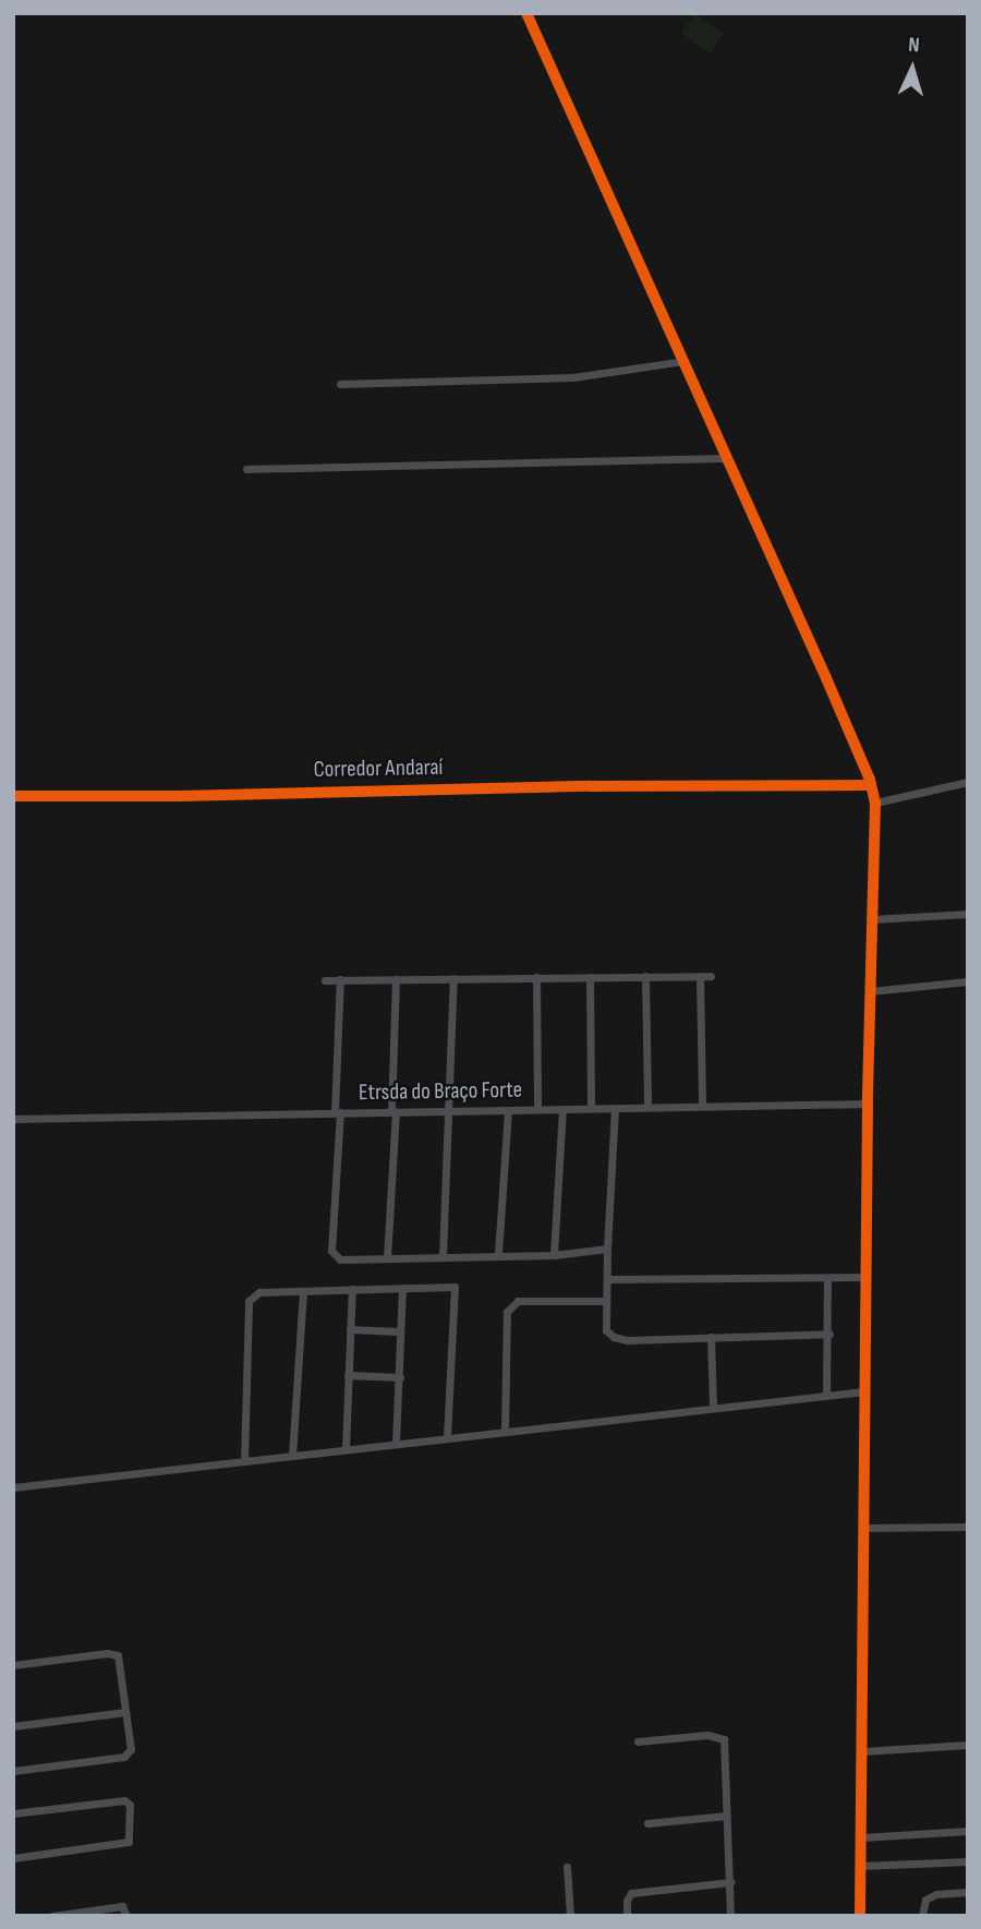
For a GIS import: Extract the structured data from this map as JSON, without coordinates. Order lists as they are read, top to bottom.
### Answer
{
  "streets": {
    "street": ["Corredor Andaraí", "Etrsda do Braço Forte"]
  },
  "north": "top"
}
